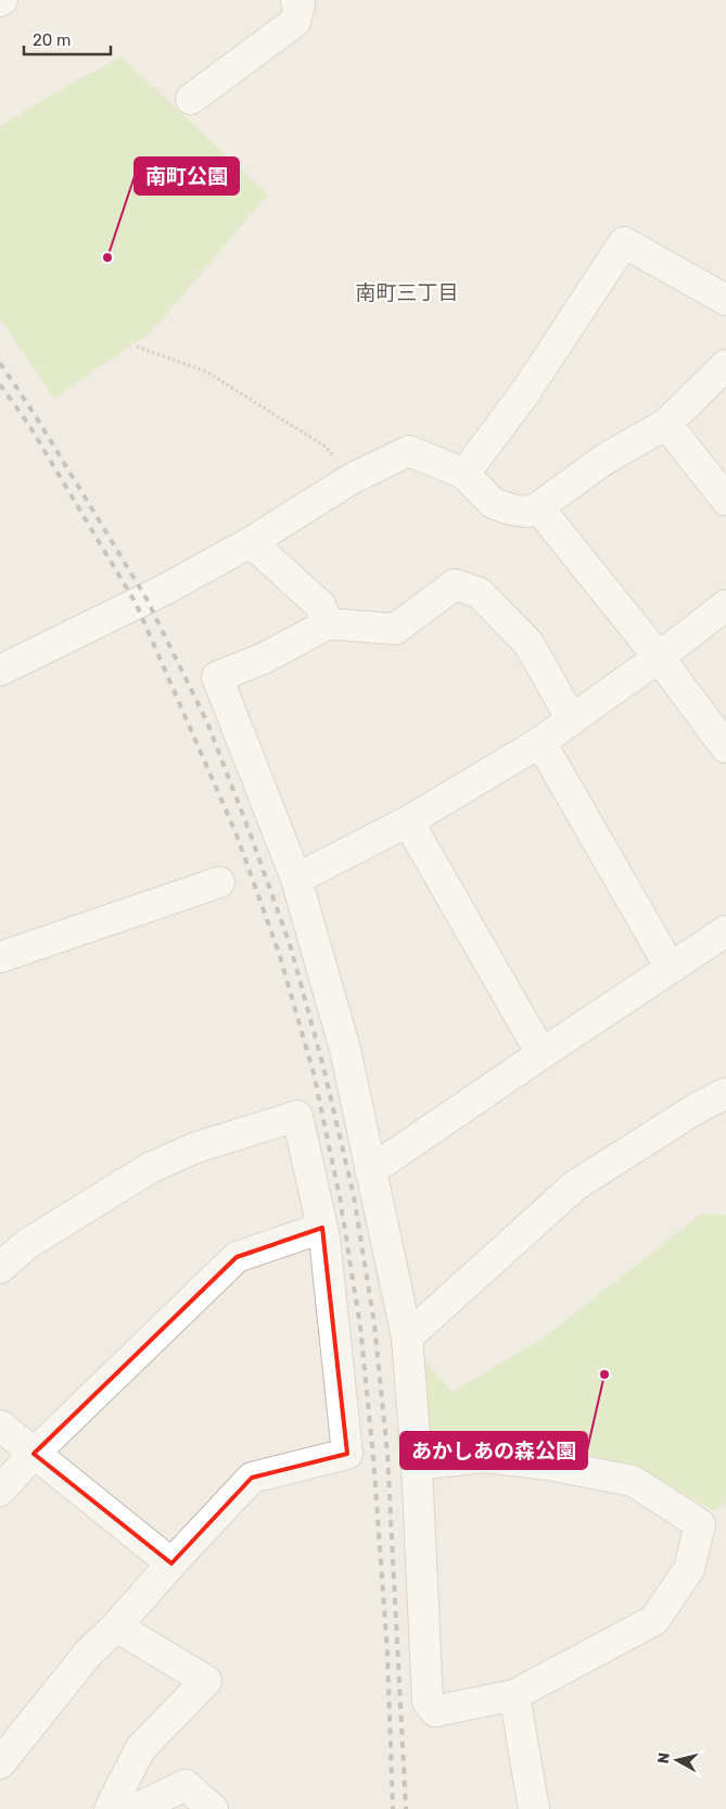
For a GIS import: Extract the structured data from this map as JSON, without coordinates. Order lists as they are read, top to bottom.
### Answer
{
  "districts": ["南町三丁目"],
  "places": ["南町公園", "あかしあの森公園"],
  "scale_bar": "20 m",
  "north": "left"
}
